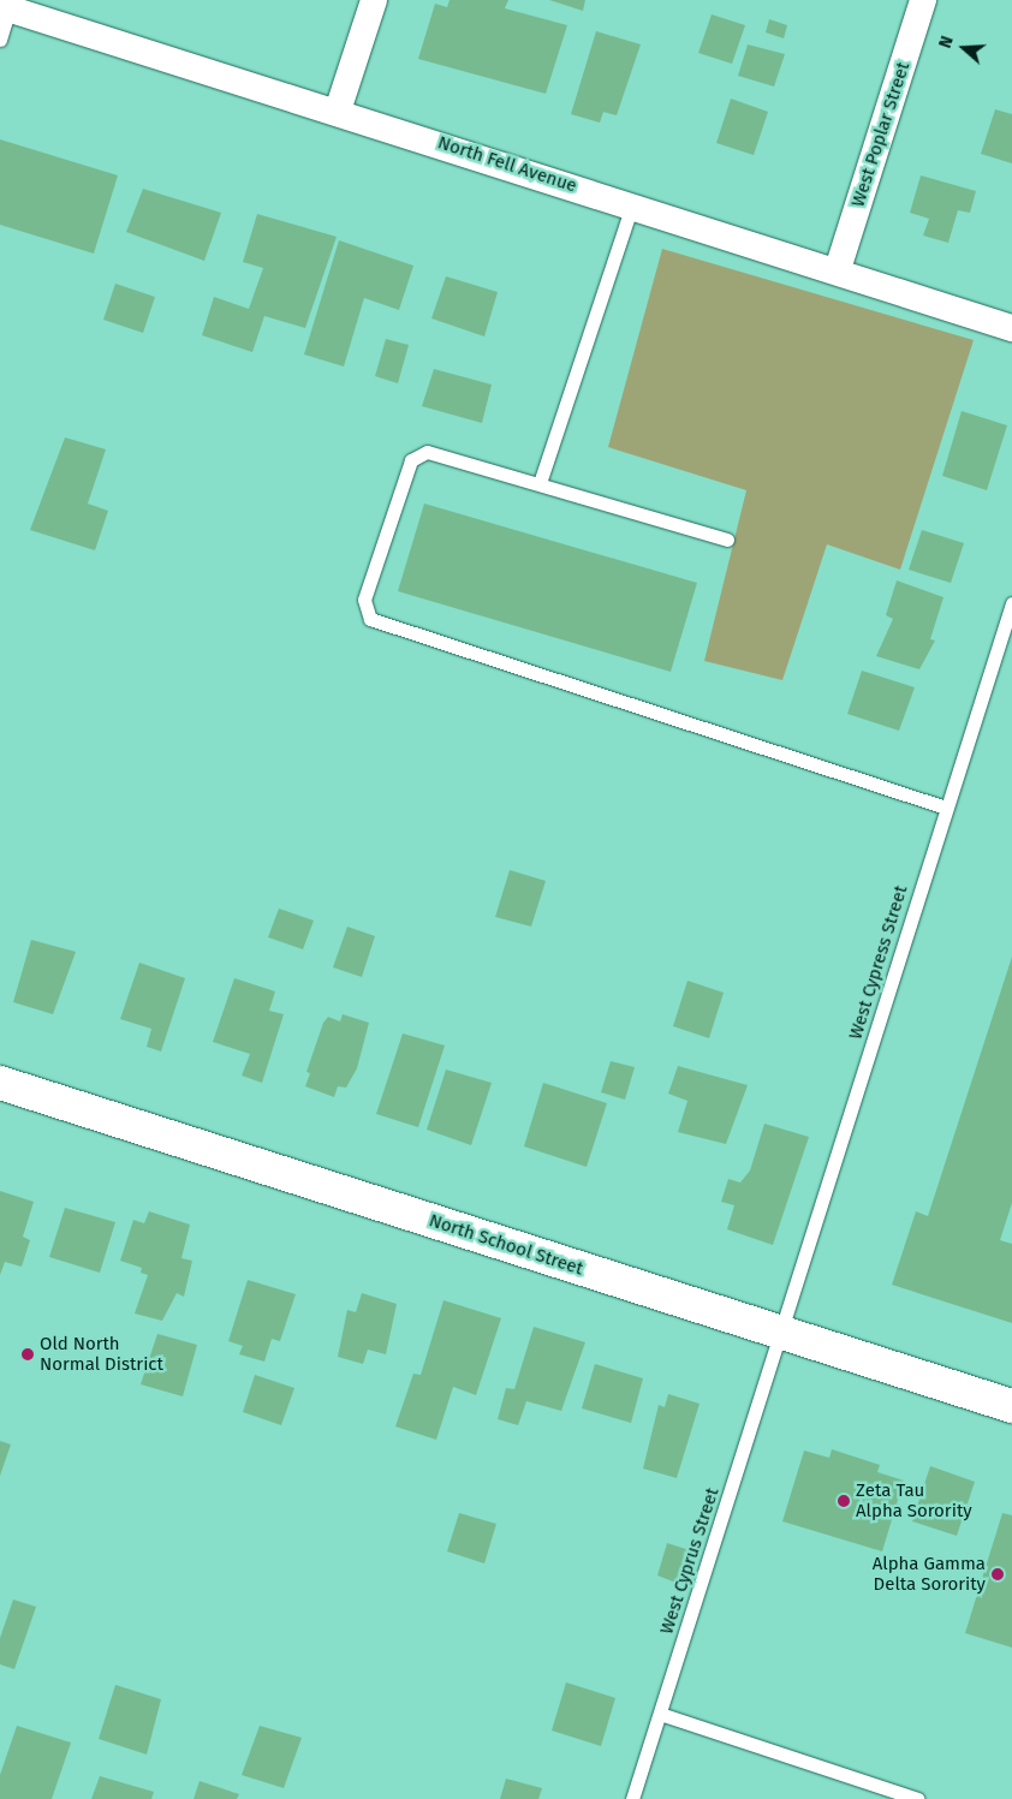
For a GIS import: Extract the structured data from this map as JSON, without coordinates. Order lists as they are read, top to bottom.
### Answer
{
  "streets": {
    "street": ["West Poplar Street", "North Fell Avenue", "North School Street"],
    "lane": ["West Cypress Street", "West Cyprus Street"]
  },
  "crossings": [
    ["West Poplar Street", "North Fell Avenue"],
    ["West Cypress Street", "North School Street"],
    ["West Cypress Street", "West Cyprus Street"],
    ["North School Street", "West Cyprus Street"]
  ],
  "places": ["Old North Normal District", "Ζeta Tau Alpha Sorority", "Alpha Gamma Delta Sorority"],
  "north": "left"
}
